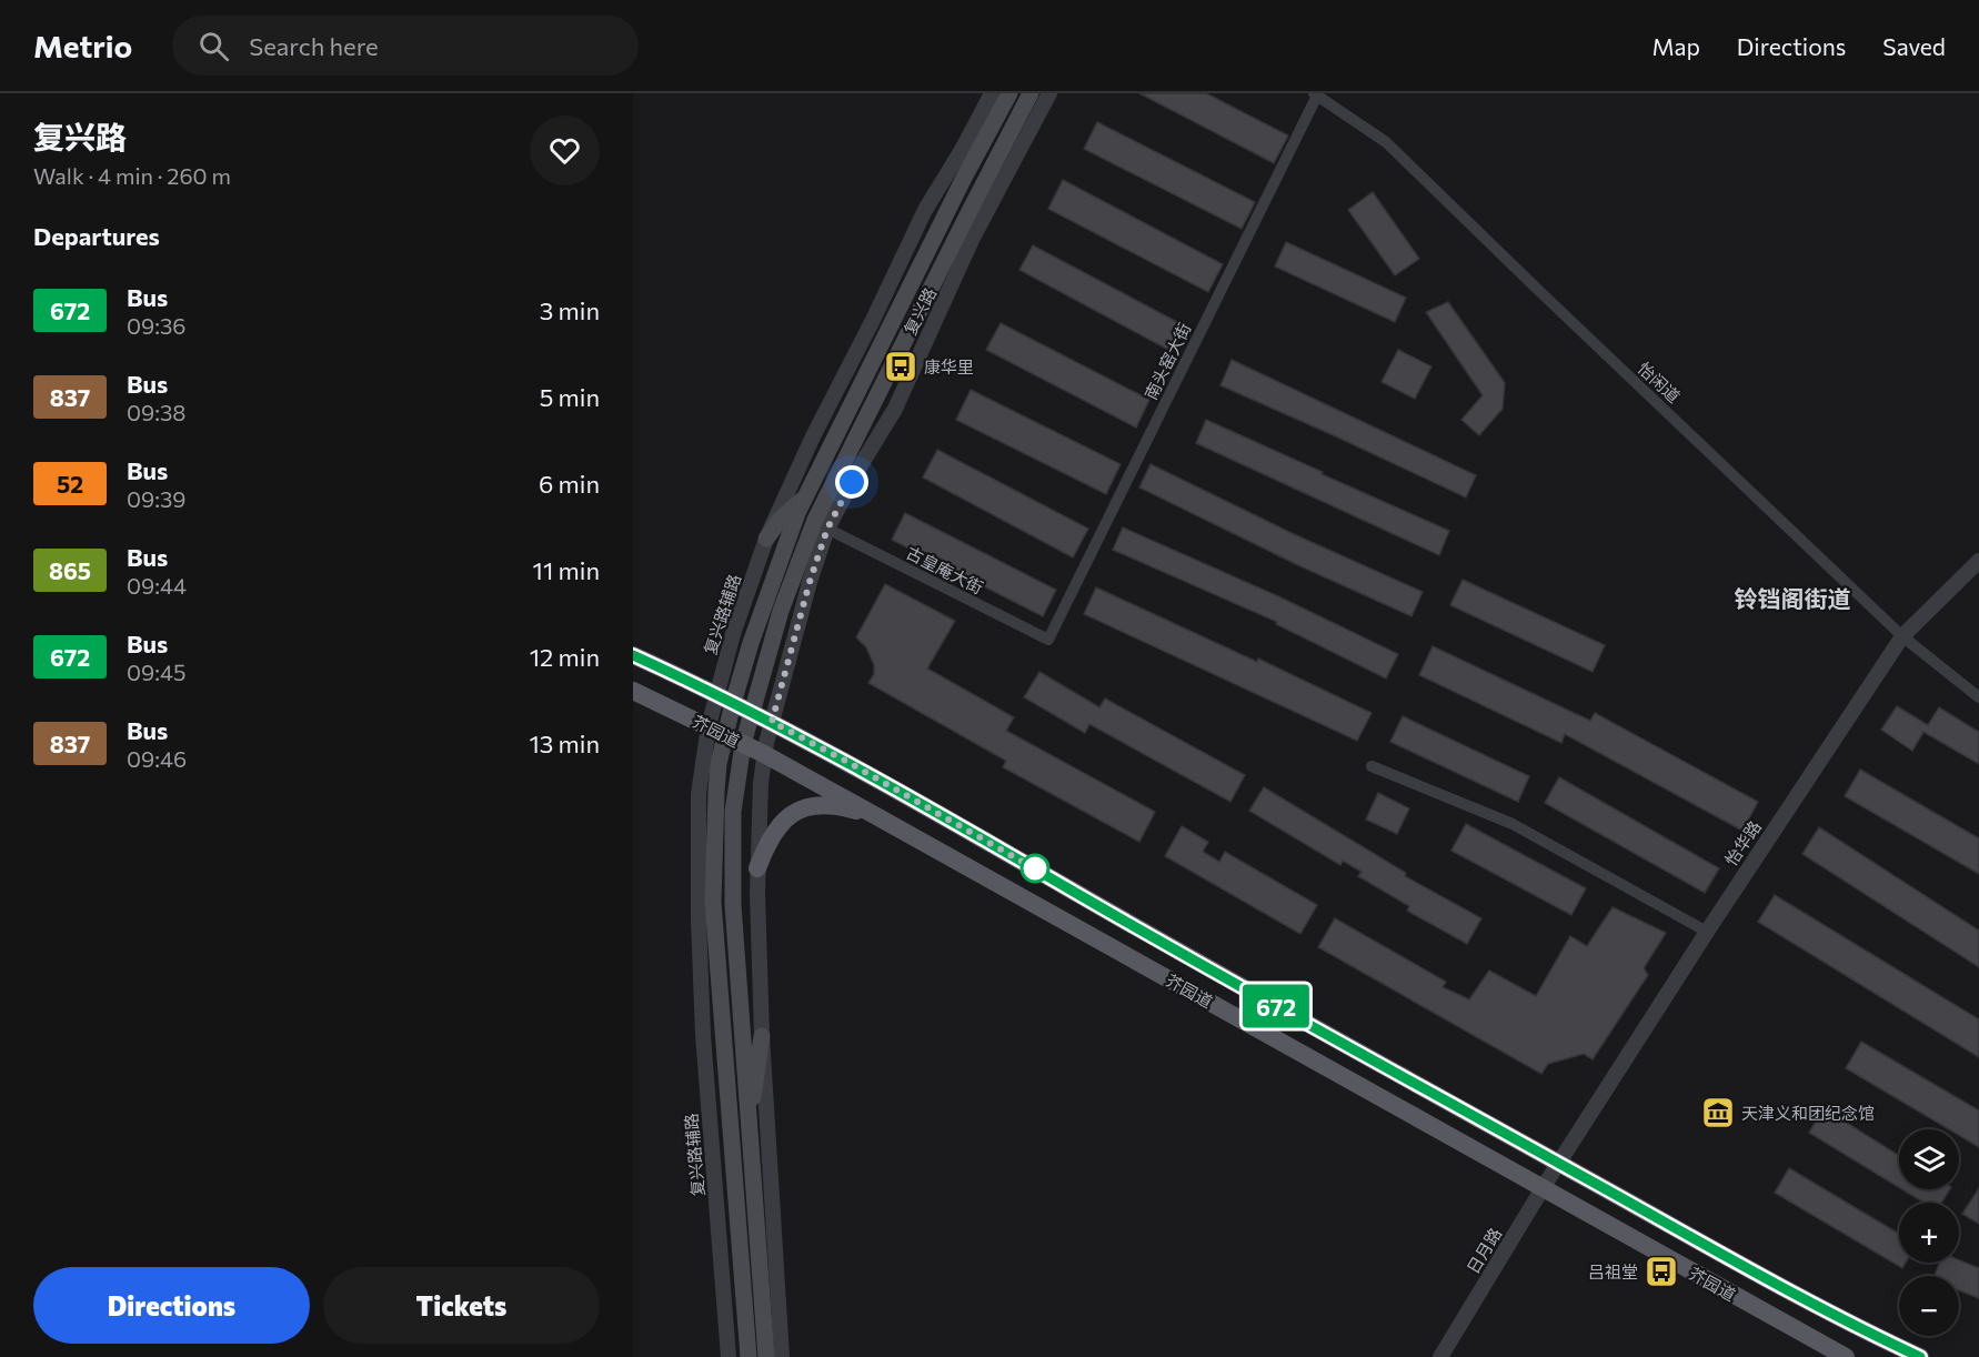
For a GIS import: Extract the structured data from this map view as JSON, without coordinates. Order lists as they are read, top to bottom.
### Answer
{
  "streets": {
    "main road": ["复兴路", "芥园道"],
    "street": [
      "南头窑大街",
      "怡闲道",
      "古皇庵大街",
      "复兴路辅路",
      "怡华路",
      "日月路"
    ]
  },
  "crossings": [
    ["复兴路", "复兴路辅路"],
    ["复兴路", "芥园道"],
    ["南头窑大街", "怡闲道"],
    ["南头窑大街", "古皇庵大街"],
    ["怡闲道", "怡华路"],
    ["复兴路辅路", "芥园道"],
    ["芥园道", "怡华路"],
    ["芥园道", "日月路"],
    ["怡华路", "日月路"]
  ],
  "districts": ["铃铛阁街道"],
  "places": {
    "bus stop": ["康华里", "吕祖堂"],
    "museum": ["天津义和团纪念馆"]
  },
  "lines": ["bus line 672"],
  "page": {
    "header": "Metrio",
    "search": "Search here",
    "nav": ["Map", "Directions", "Saved"],
    "heading": [
      ["复兴路", "Walk · 4 min · 260 m"],
      "Departures"
    ],
    "on_map": "672",
    "list": [
      {
        "mark": "672",
        "name": "Bus",
        "note": "09:36",
        "value": "3 min"
      },
      {
        "mark": "837",
        "name": "Bus",
        "note": "09:38",
        "value": "5 min"
      },
      {
        "mark": "52",
        "name": "Bus",
        "note": "09:39",
        "value": "6 min"
      },
      {
        "mark": "865",
        "name": "Bus",
        "note": "09:44",
        "value": "11 min"
      },
      {
        "mark": "672",
        "name": "Bus",
        "note": "09:45",
        "value": "12 min"
      },
      {
        "mark": "837",
        "name": "Bus",
        "note": "09:46",
        "value": "13 min"
      }
    ],
    "map_buttons": ["+", "−"],
    "buttons": ["Directions", "Tickets"]
  }
}
